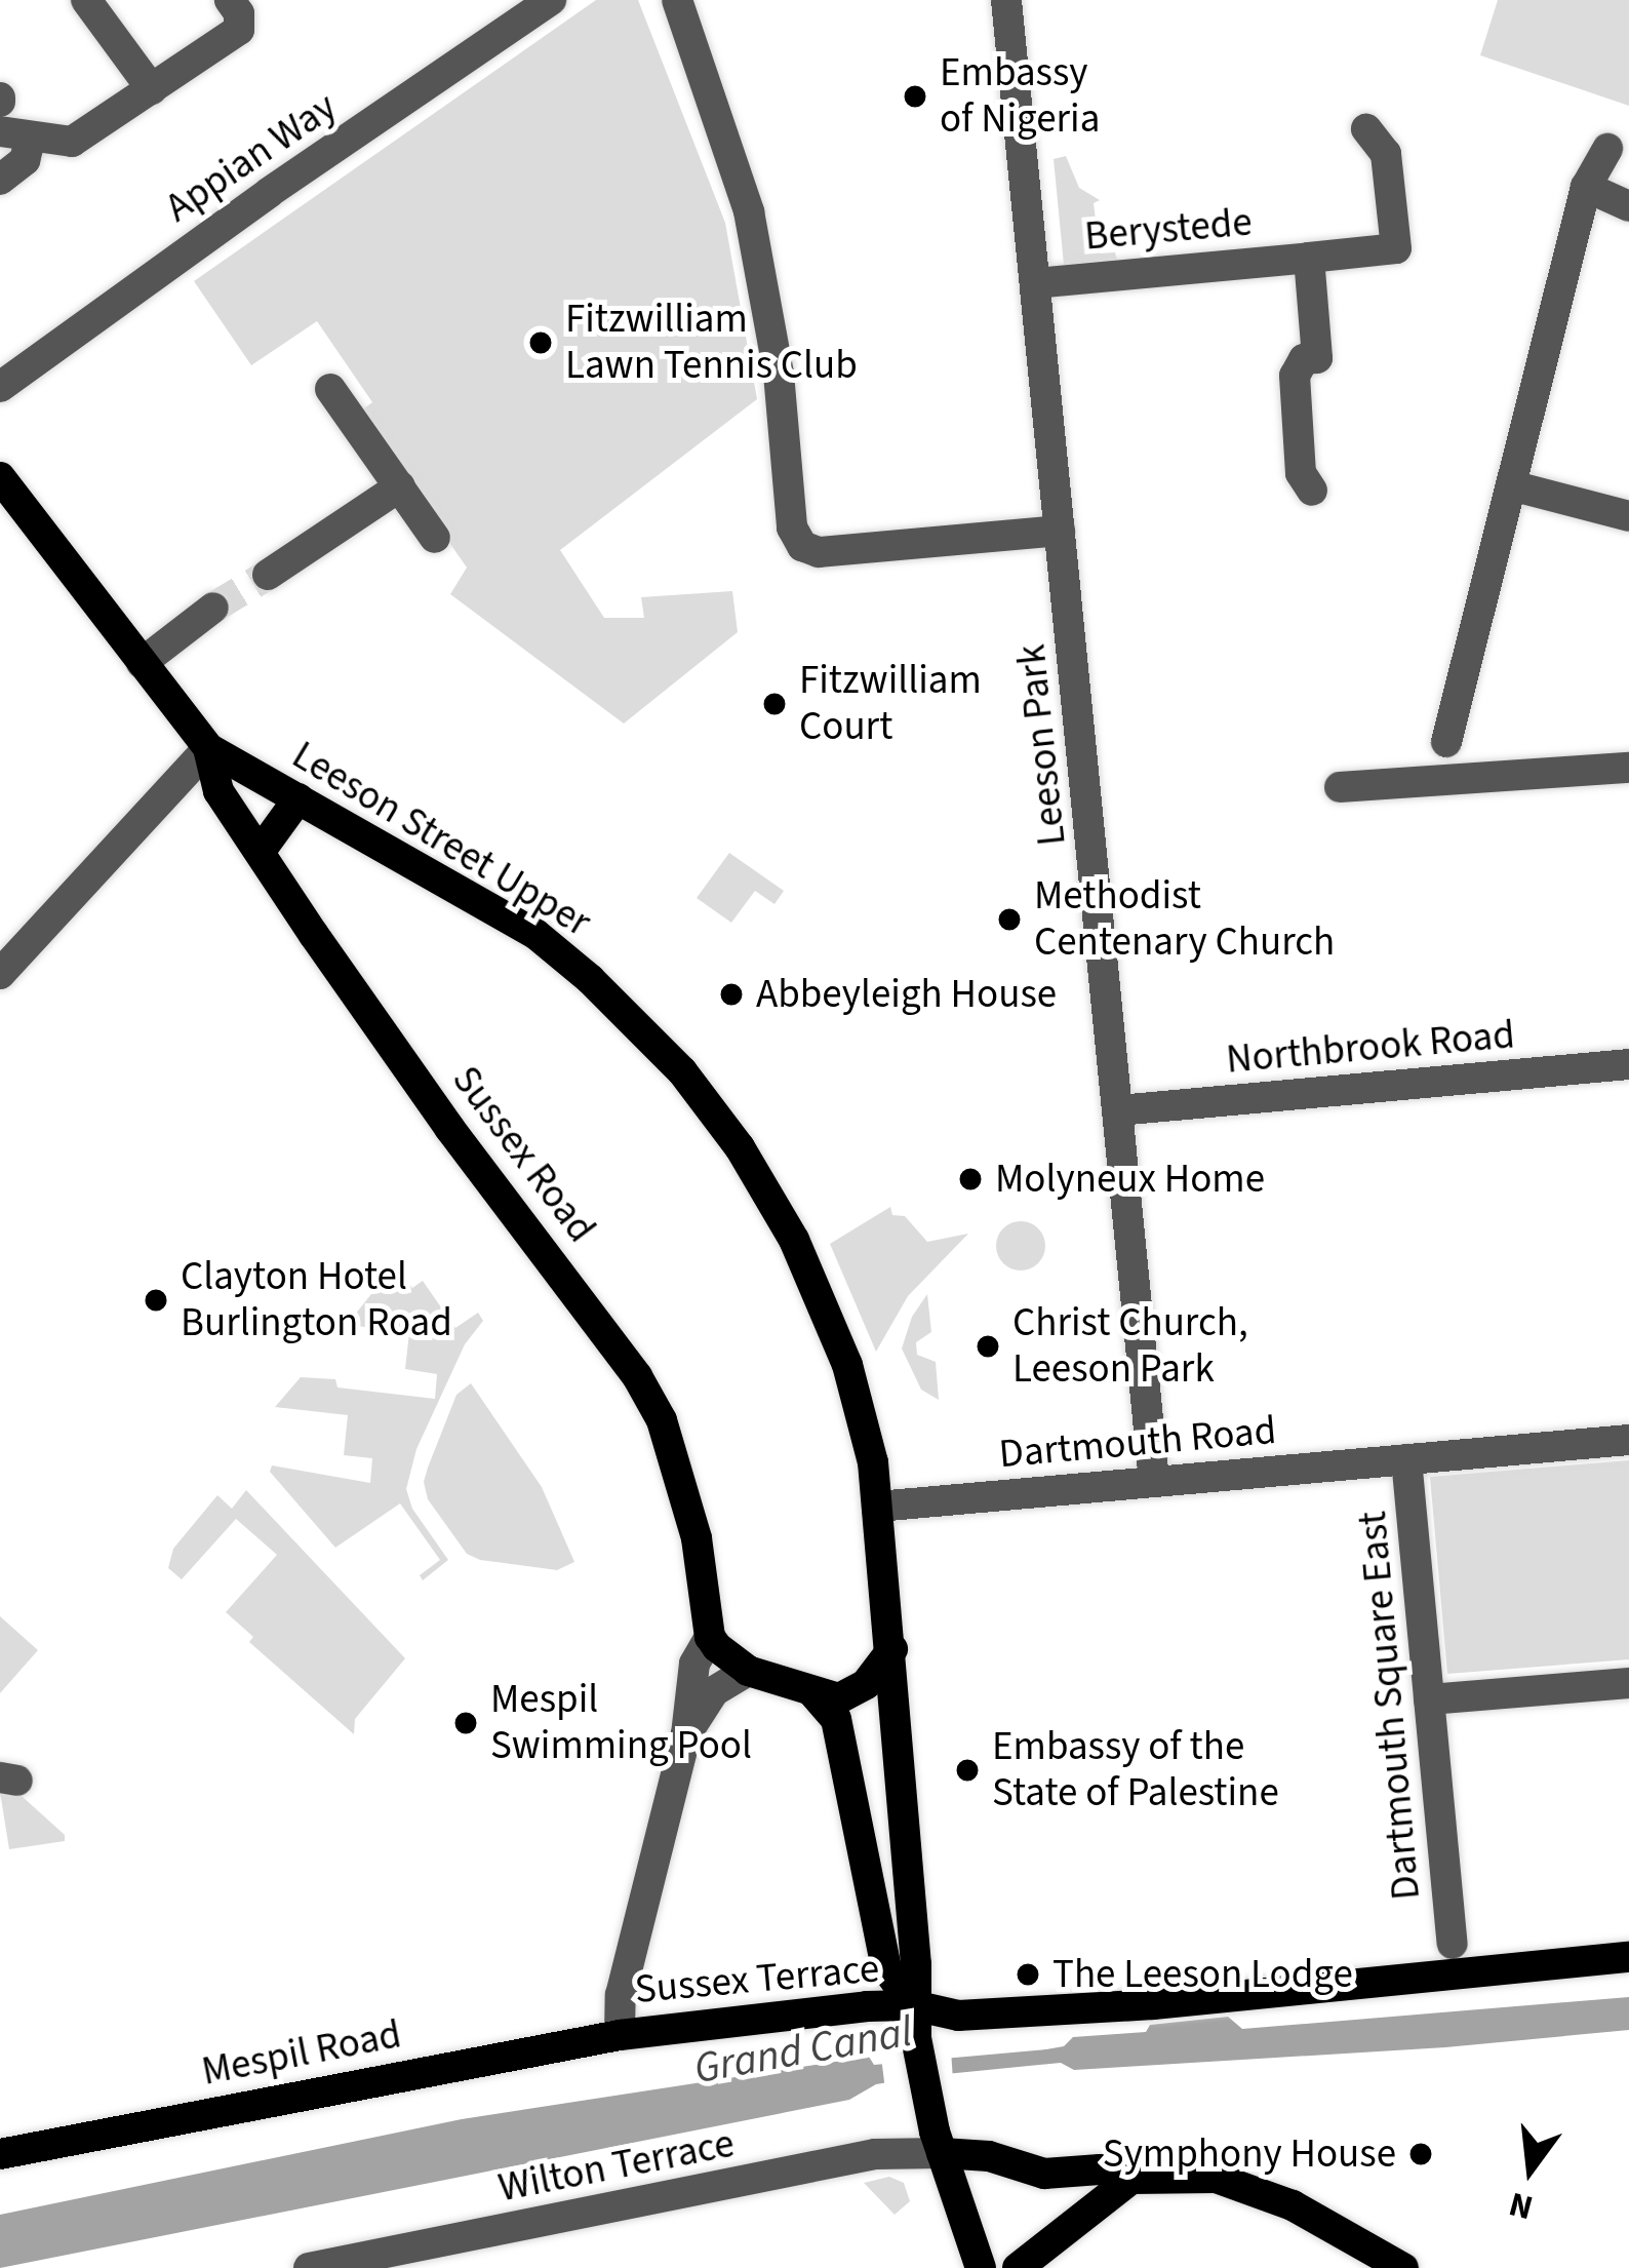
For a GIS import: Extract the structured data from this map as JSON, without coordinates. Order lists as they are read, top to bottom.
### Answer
{
  "streets": {
    "main road": [
      "Leeson Street Upper",
      "Sussex Road",
      "Sussex Terrace",
      "Mespil Road"
    ],
    "street": [
      "Appian Way",
      "Berystede",
      "Leeson Park",
      "Northbrook Road",
      "Dartmouth Road",
      "Dartmouth Square East",
      "Wilton Terrace"
    ]
  },
  "crossings": [
    ["Berystede", "Leeson Park"],
    ["Leeson Park", "Northbrook Road"],
    ["Leeson Park", "Dartmouth Road"],
    ["Leeson Street Upper", "Sussex Road"],
    ["Leeson Street Upper", "Dartmouth Road"],
    ["Leeson Street Upper", "Sussex Terrace"],
    ["Leeson Street Upper", "Wilton Terrace"],
    ["Sussex Road", "Sussex Terrace"],
    ["Dartmouth Road", "Dartmouth Square East"],
    ["Sussex Terrace", "Mespil Road"]
  ],
  "water": ["Grand Canal"],
  "places": [
    "Embassy of Nigeria",
    "Fitzwilliam Lawn Tennis Club",
    "Fitzwilliam Court",
    "Methodist Centenary Church",
    "Abbeyleigh House",
    "Molyneux Home",
    "Clayton Hotel Burlington Road",
    "Christ Church, Leeson Park",
    "Mespil Swimming Pool",
    "Embassy of the State of Palestine",
    "The Leeson Lodge",
    "Symphony House"
  ],
  "north": "bottom"
}
